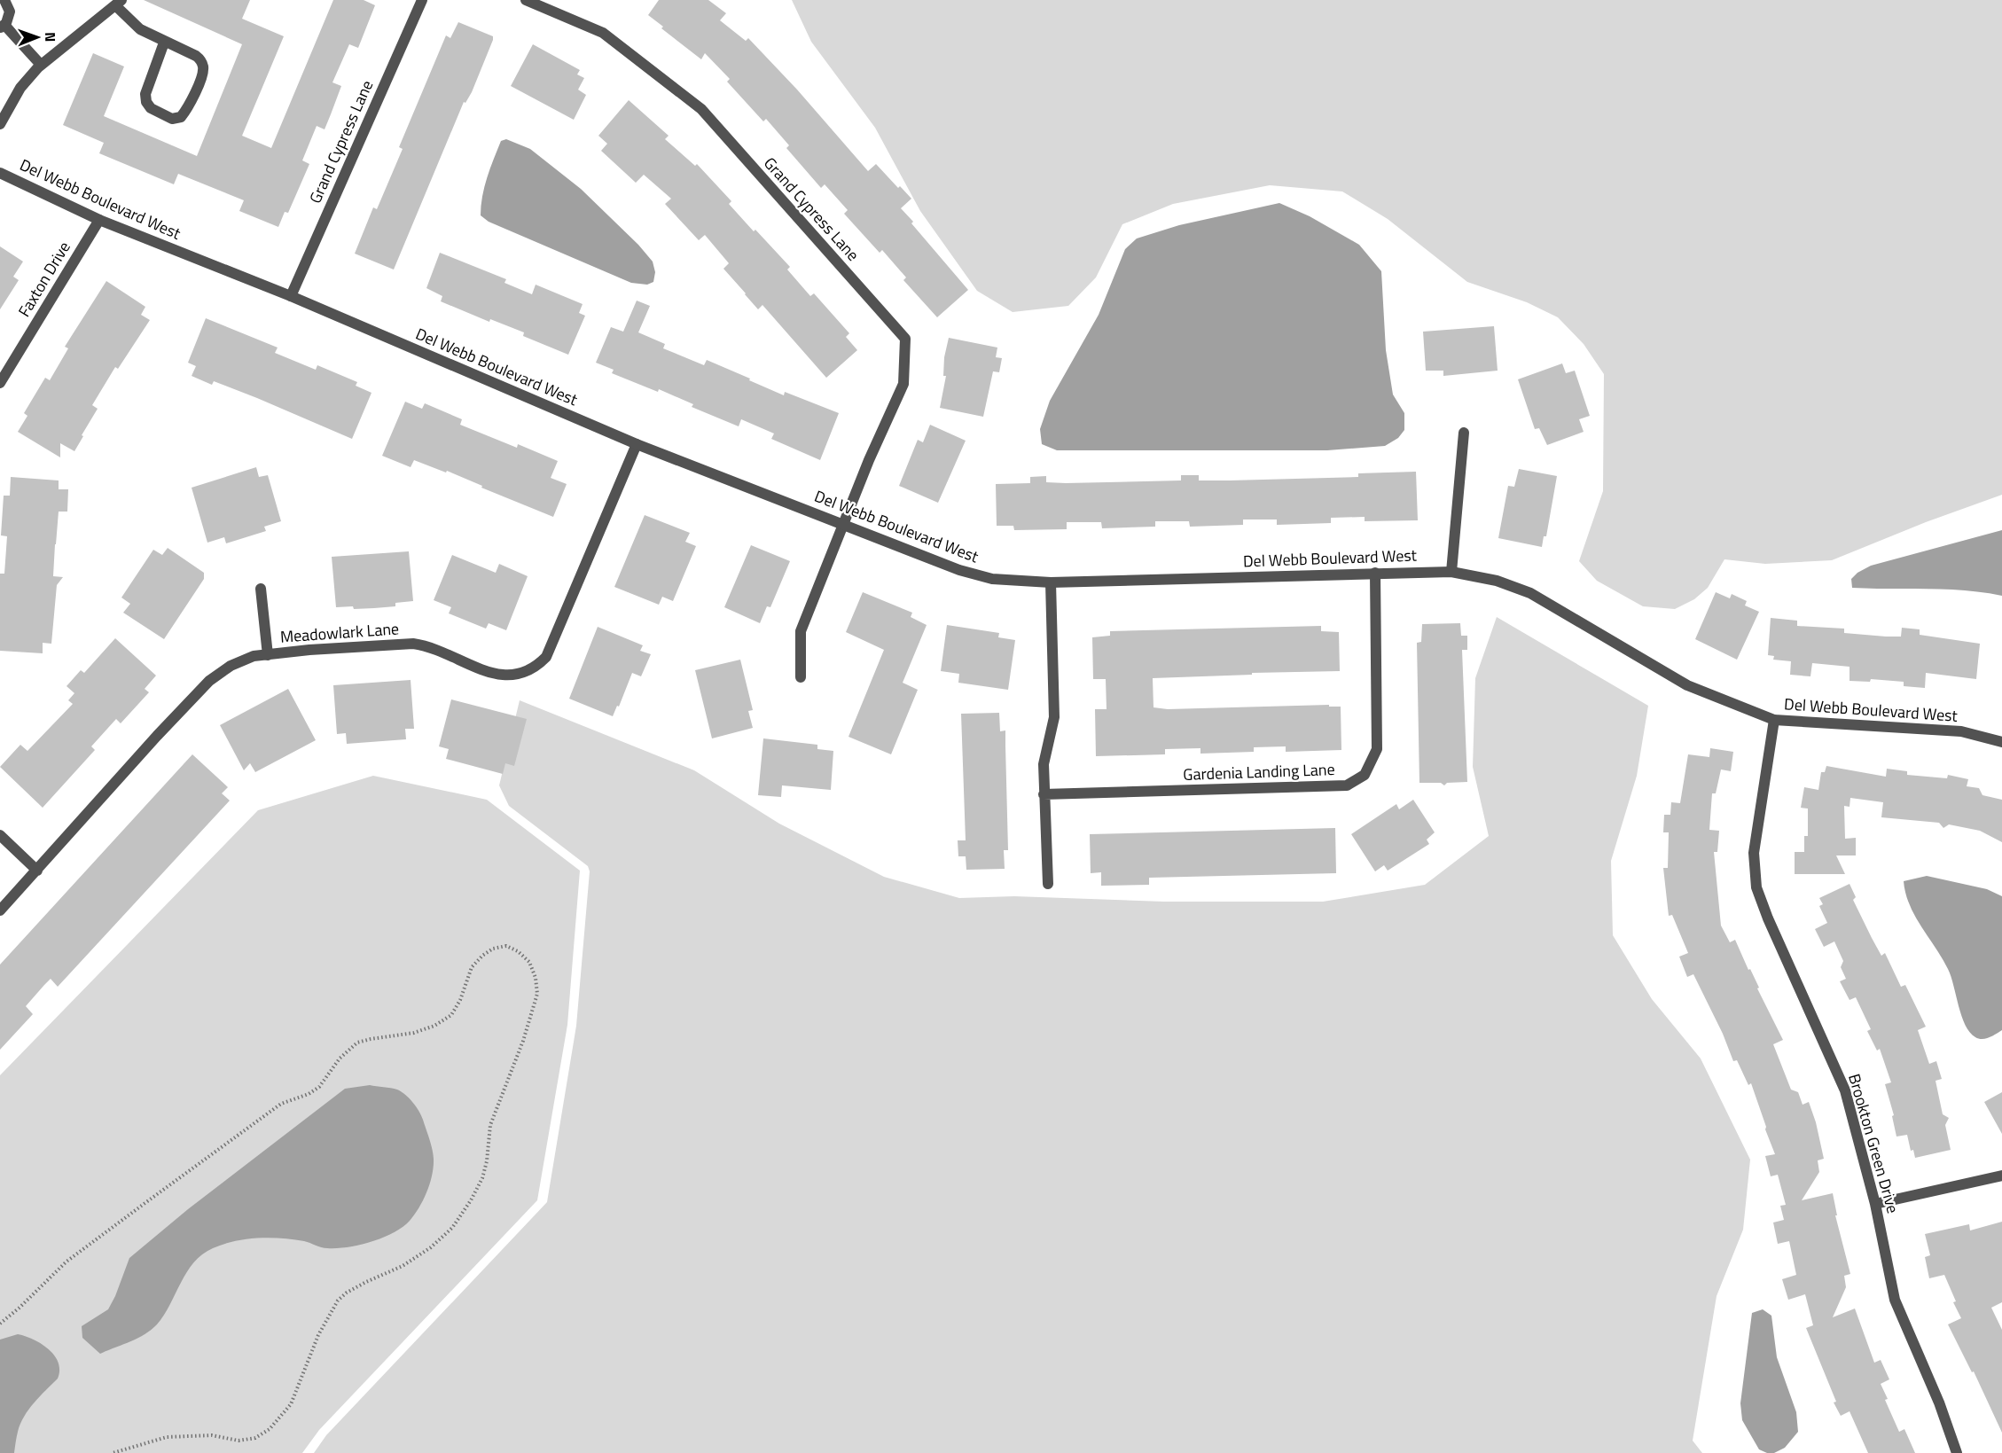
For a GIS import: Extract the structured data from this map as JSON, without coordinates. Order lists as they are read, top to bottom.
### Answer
{
  "streets": {
    "street": [
      "Grand Cypress Lane",
      "Del Webb Boulevard West",
      "Faxton Drive",
      "Meadowlark Lane",
      "Gardenia Landing Lane",
      "Brookton Green Drive"
    ]
  },
  "crossings": [
    ["Grand Cypress Lane", "Del Webb Boulevard West"],
    ["Del Webb Boulevard West", "Faxton Drive"],
    ["Del Webb Boulevard West", "Meadowlark Lane"],
    ["Del Webb Boulevard West", "Gardenia Landing Lane"],
    ["Del Webb Boulevard West", "Brookton Green Drive"]
  ],
  "north": "right"
}
